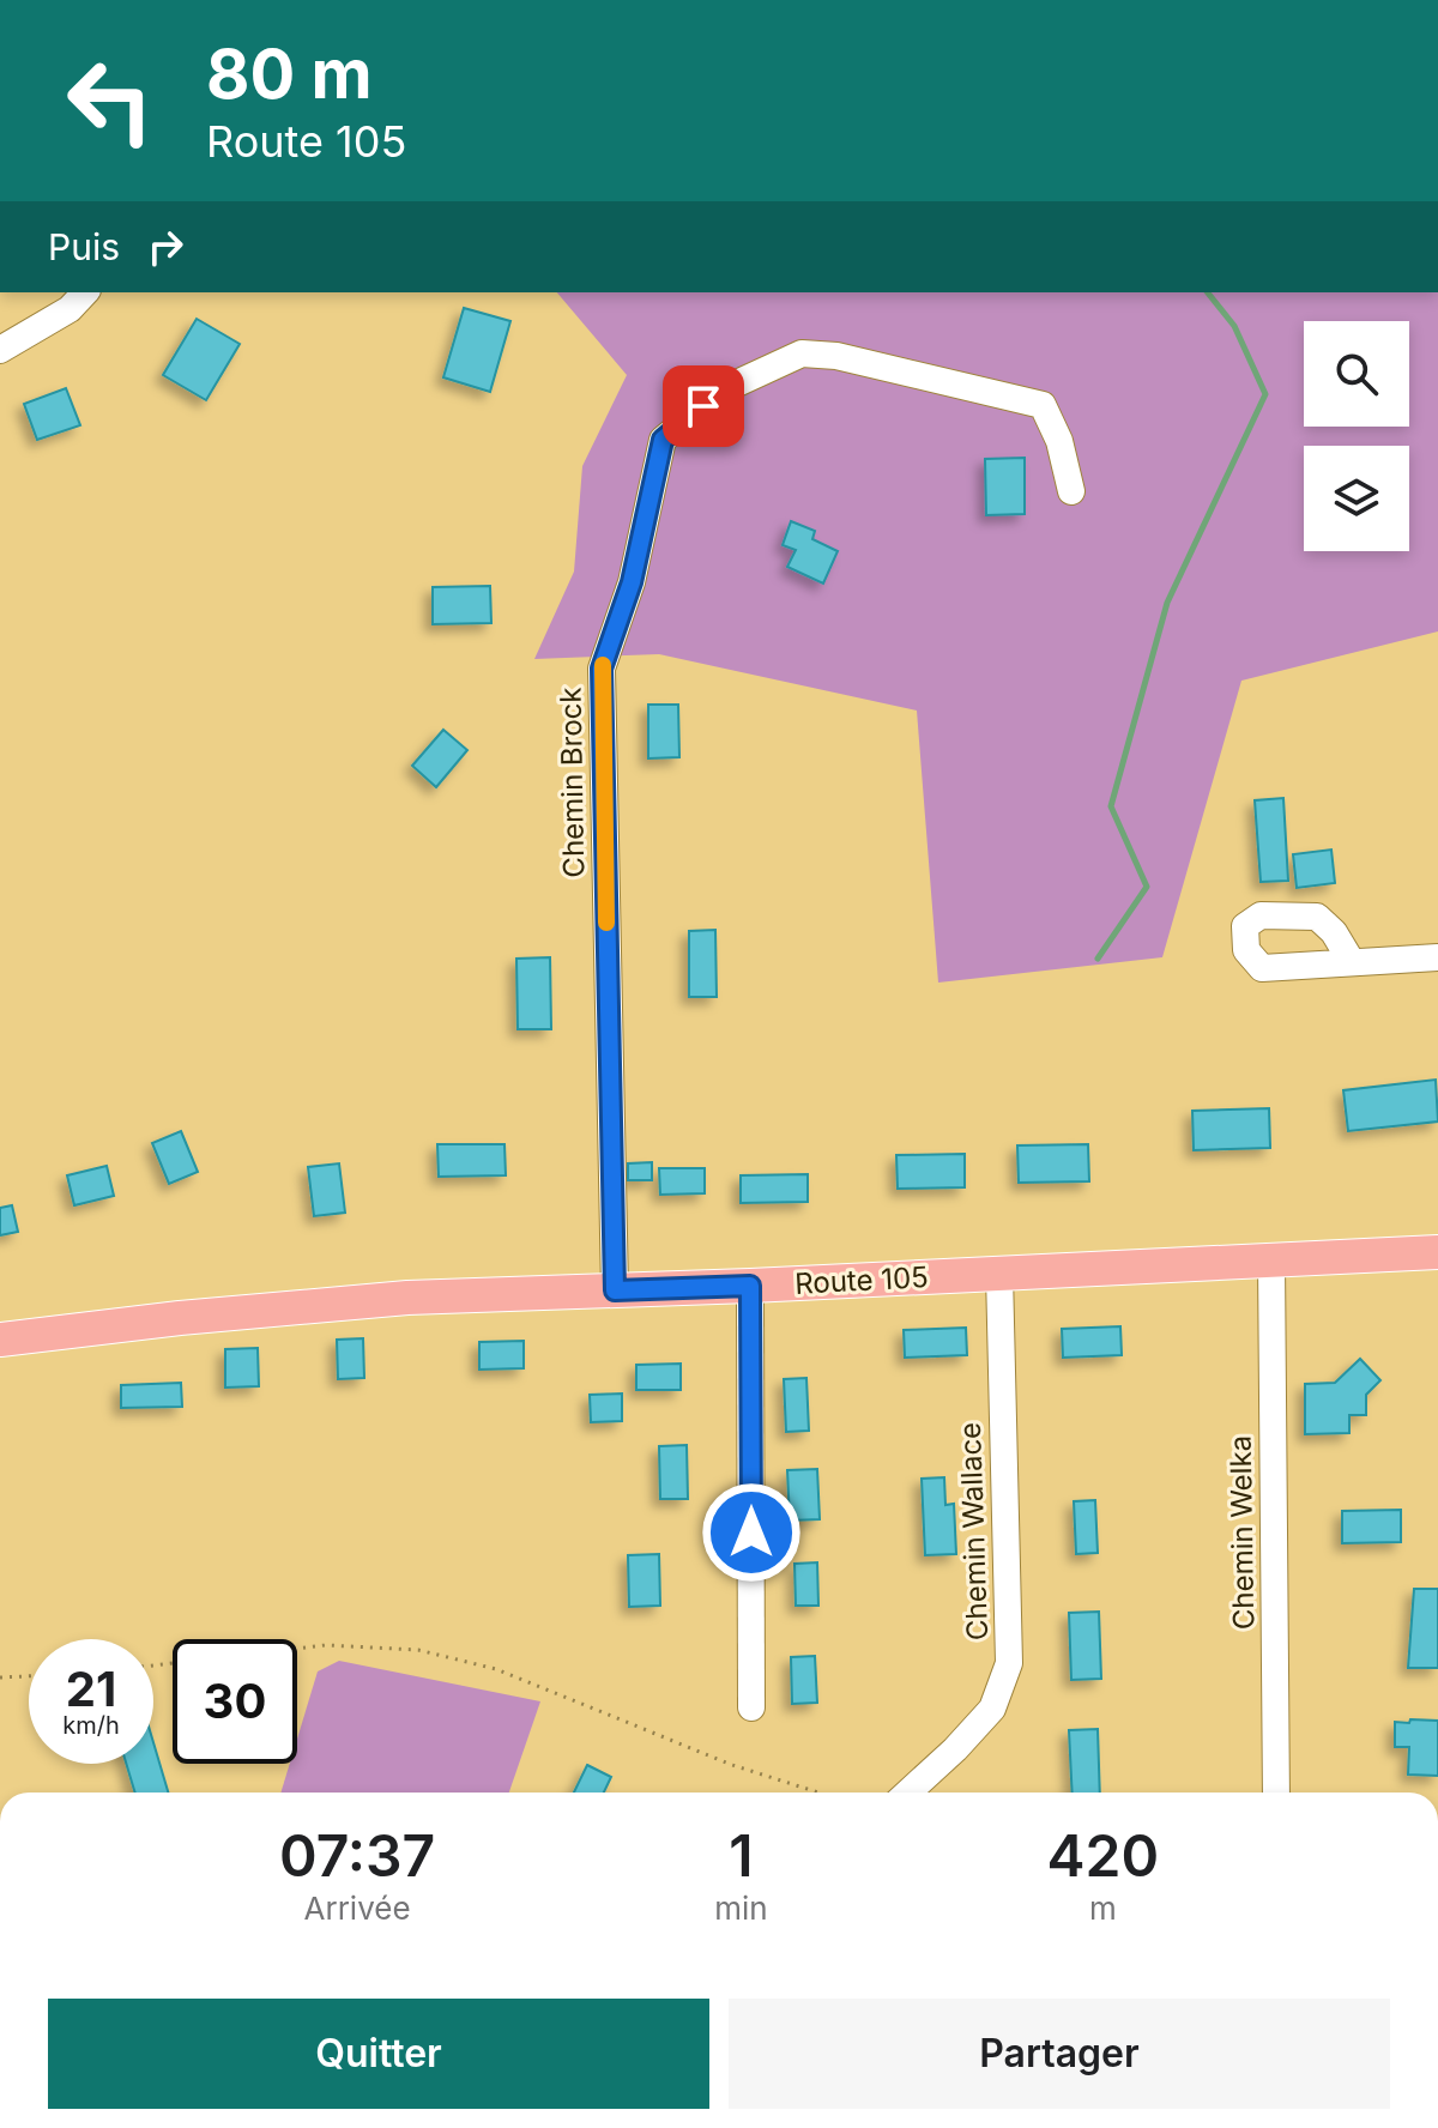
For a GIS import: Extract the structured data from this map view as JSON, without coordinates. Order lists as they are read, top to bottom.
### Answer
{
  "streets": {
    "main road": ["Route 105"],
    "street": ["Chemin Brock", "Chemin Wallace", "Chemin Welka"]
  },
  "crossings": [
    ["Chemin Brock", "Route 105"],
    ["Route 105", "Chemin Wallace"],
    ["Route 105", "Chemin Welka"]
  ],
  "page": {
    "turn": ["80 m", "Route 105"],
    "then": "Puis",
    "speed": "21 km/h",
    "limit": "30",
    "eta": [
      "07:37",
      "Arrivée",
      "1",
      "min",
      "420",
      "m"
    ],
    "buttons": ["Quitter", "Partager"]
  }
}
